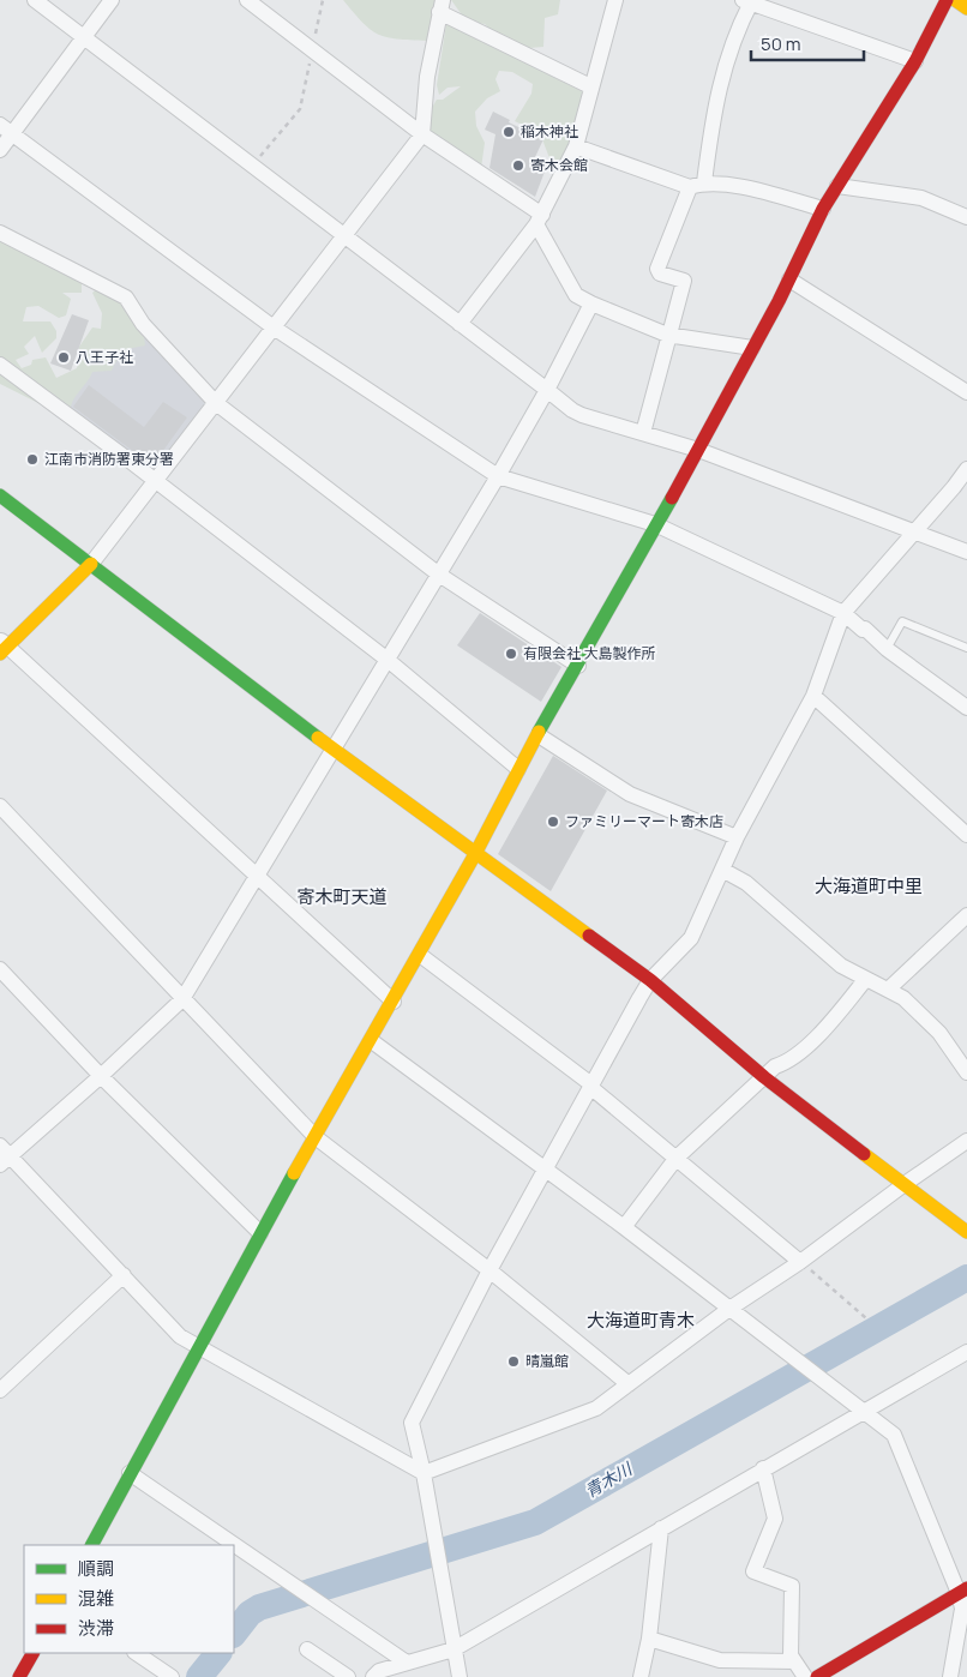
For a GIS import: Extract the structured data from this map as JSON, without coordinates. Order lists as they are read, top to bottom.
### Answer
{
  "districts": ["大海道町中里", "寄木町天道", "大海道町青木"],
  "water": ["青木川"],
  "places": [
    "稲木神社",
    "寄木会館",
    "八王子社",
    "江南市消防署東分署",
    "有限会社 大島製作所",
    "ファミリーマート寄木店",
    "晴嵐館"
  ],
  "legend": ["順調", "混雑", "渋滞"],
  "scale_bar": "50 m"
}
